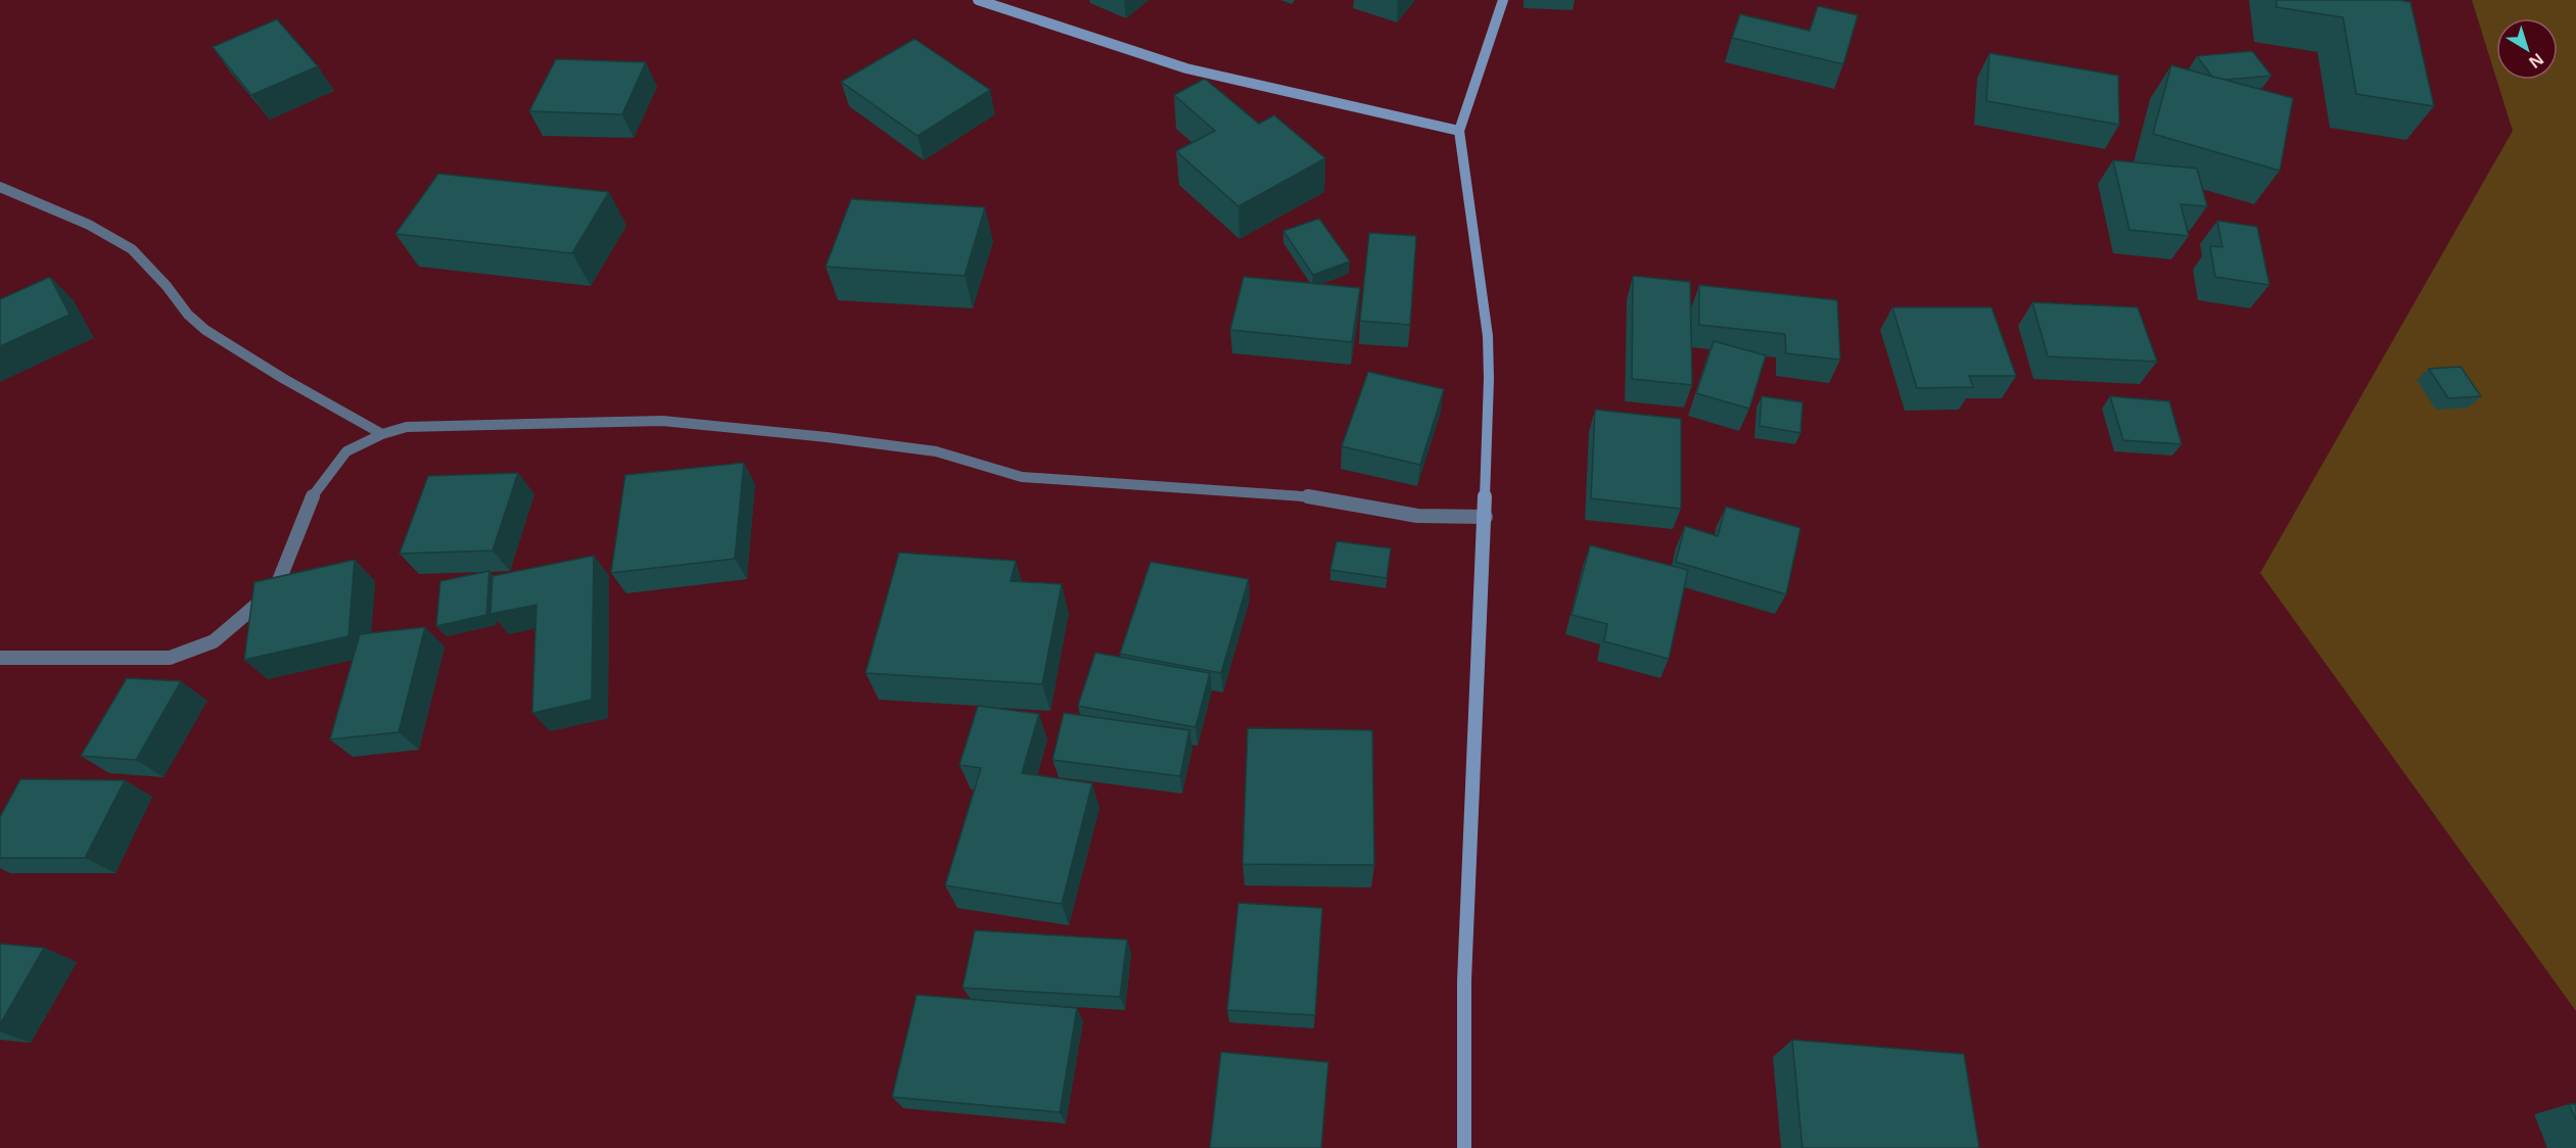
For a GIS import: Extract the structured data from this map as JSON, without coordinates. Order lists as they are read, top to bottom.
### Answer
{
  "north": "bottom right"
}
